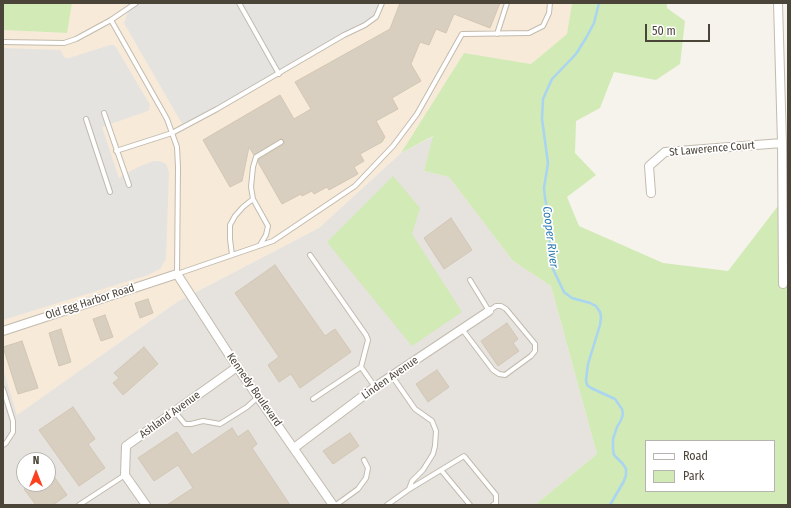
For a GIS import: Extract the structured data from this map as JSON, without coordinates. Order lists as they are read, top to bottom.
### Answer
{
  "streets": {
    "street": [
      "St Lawerence Court",
      "Old Egg Harbor Road",
      "Linden Avenue",
      "Kennedy Boulevard",
      "Ashland Avenue"
    ]
  },
  "crossings": [
    ["Old Egg Harbor Road", "Kennedy Boulevard"],
    ["Linden Avenue", "Kennedy Boulevard"],
    ["Kennedy Boulevard", "Ashland Avenue"]
  ],
  "water": ["Cooper River"],
  "legend": ["Road", "Park"],
  "scale_bar": "50 m",
  "north": "top"
}
